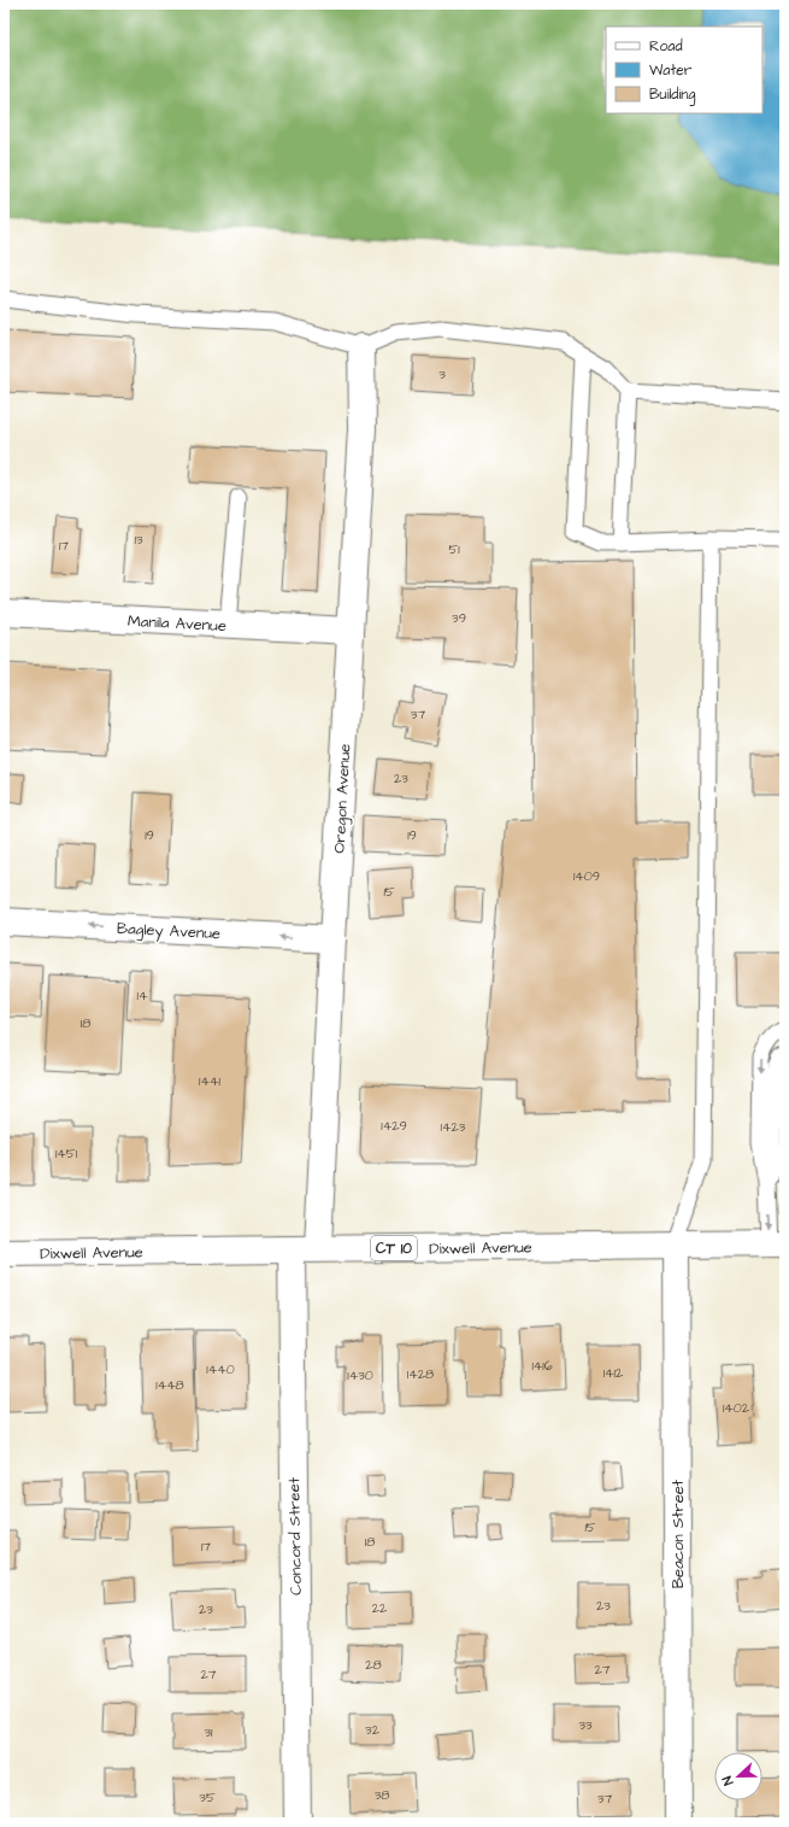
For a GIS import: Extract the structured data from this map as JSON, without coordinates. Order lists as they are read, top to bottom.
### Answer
{
  "streets": {
    "street": [
      "Manila Avenue",
      "Oregon Avenue",
      "Bagley Avenue",
      "Dixwell Avenue",
      "CT 10",
      "Beacon Street",
      "Concord Street"
    ]
  },
  "crossings": [
    ["Manila Avenue", "Oregon Avenue"],
    ["Oregon Avenue", "Bagley Avenue"],
    ["Oregon Avenue", "Dixwell Avenue"],
    ["Dixwell Avenue", "Beacon Street"],
    ["Dixwell Avenue", "Concord Street"]
  ],
  "one_way": ["Bagley Avenue"],
  "house_numbers": [
    "3",
    "13",
    "17",
    "51",
    "39",
    "37",
    "23",
    "19",
    "19",
    "1409",
    "15",
    "14",
    "18",
    "1441",
    "1429",
    "1423",
    "1451",
    "1416",
    "1440",
    "1412",
    "1428",
    "1430",
    "1448",
    "1402",
    "15",
    "18",
    "17",
    "23",
    "22",
    "23",
    "28",
    "27",
    "27",
    "33",
    "32",
    "31",
    "38",
    "35",
    "37"
  ],
  "legend": ["Road", "Water", "Building"],
  "north": "left"
}
